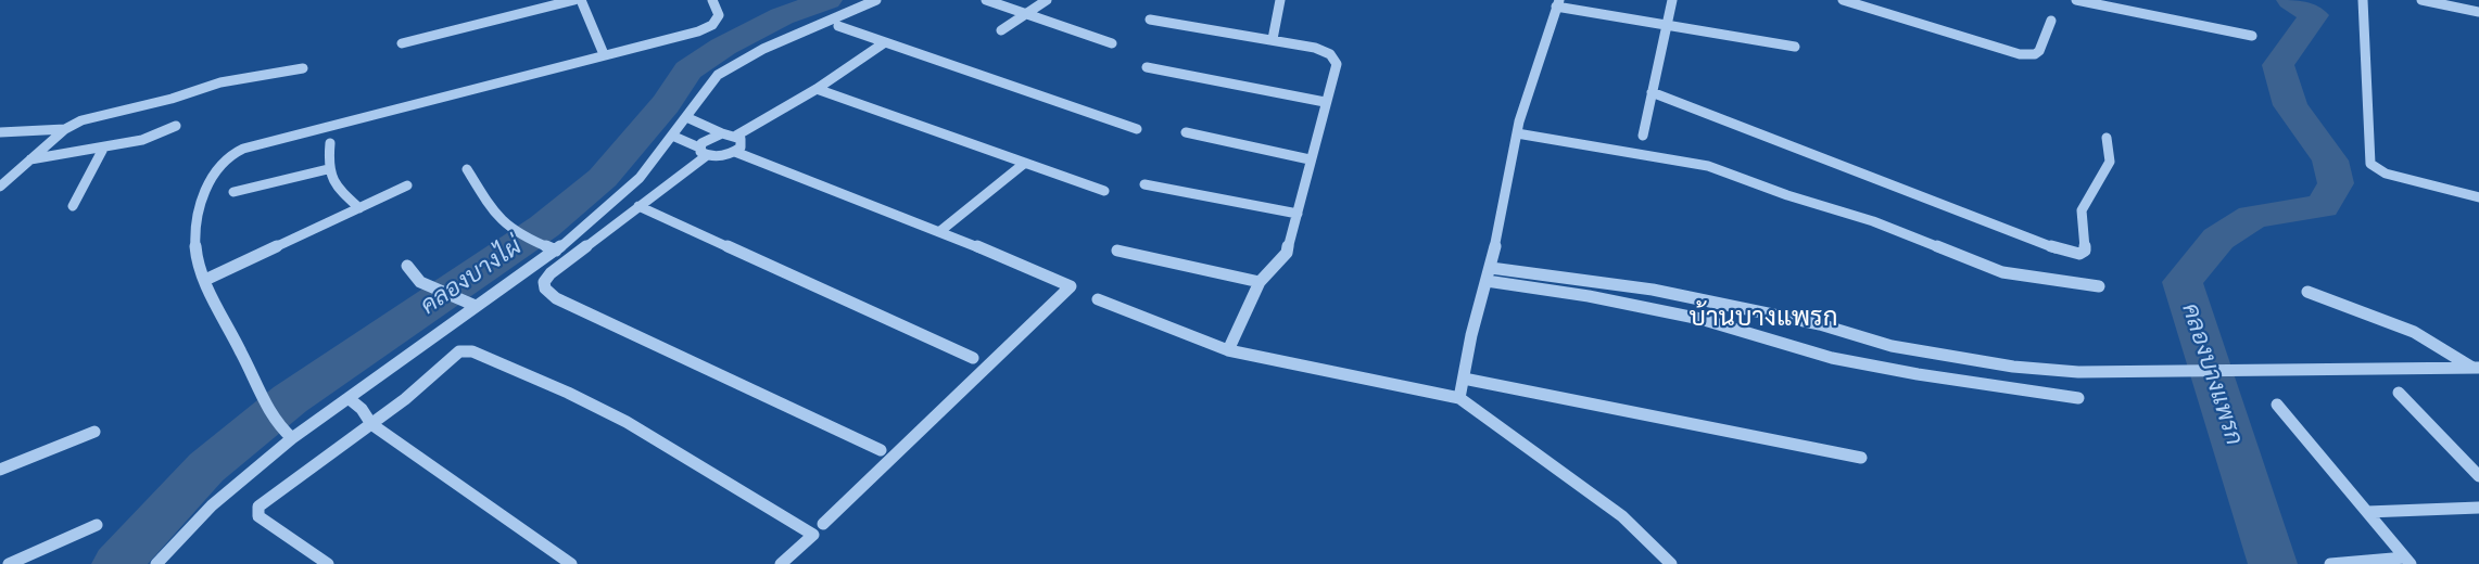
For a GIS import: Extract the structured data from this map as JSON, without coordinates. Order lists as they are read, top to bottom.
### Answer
{
  "districts": ["บ้านบางแพรก"],
  "water": ["คลองบางไผ่", "คลองบางแพรก"]
}
